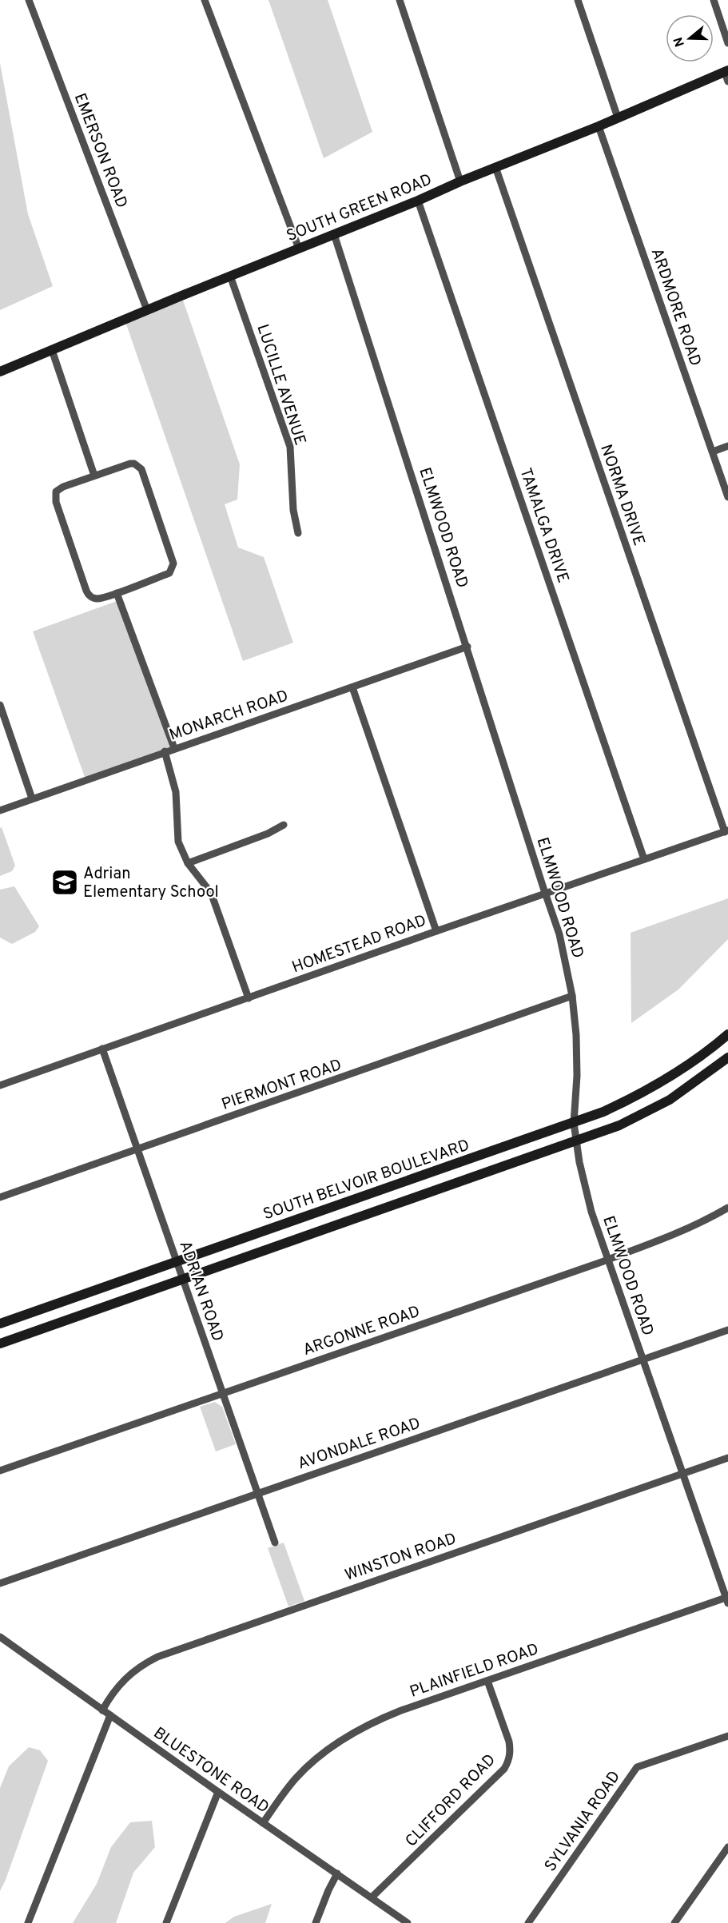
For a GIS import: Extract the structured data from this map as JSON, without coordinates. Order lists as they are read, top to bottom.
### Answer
{
  "streets": {
    "street": [
      "EMERSON ROAD",
      "SOUTH GREEN ROAD",
      "ARDMORE ROAD",
      "LUCILLE AVENUE",
      "NORMA DRIVE",
      "TAMALGA DRIVE",
      "ELMWOOD ROAD",
      "MONARCH ROAD",
      "HOMESTEAD ROAD",
      "PIERMONT ROAD",
      "SOUTH BELVOIR BOULEVARD",
      "ADRIAN ROAD",
      "ARGONNE ROAD",
      "AVONDALE ROAD",
      "WINSTON ROAD",
      "PLAINFIELD ROAD",
      "BLUESTONE ROAD",
      "CLIFFORD ROAD",
      "SYLVANIA ROAD"
    ]
  },
  "crossings": [
    ["EMERSON ROAD", "SOUTH GREEN ROAD"],
    ["SOUTH GREEN ROAD", "ARDMORE ROAD"],
    ["SOUTH GREEN ROAD", "LUCILLE AVENUE"],
    ["SOUTH GREEN ROAD", "NORMA DRIVE"],
    ["SOUTH GREEN ROAD", "TAMALGA DRIVE"],
    ["SOUTH GREEN ROAD", "ELMWOOD ROAD"],
    ["NORMA DRIVE", "HOMESTEAD ROAD"],
    ["TAMALGA DRIVE", "HOMESTEAD ROAD"],
    ["ELMWOOD ROAD", "MONARCH ROAD"],
    ["ELMWOOD ROAD", "HOMESTEAD ROAD"],
    ["ELMWOOD ROAD", "PIERMONT ROAD"],
    ["ELMWOOD ROAD", "SOUTH BELVOIR BOULEVARD"],
    ["ELMWOOD ROAD", "ARGONNE ROAD"],
    ["ELMWOOD ROAD", "AVONDALE ROAD"],
    ["ELMWOOD ROAD", "WINSTON ROAD"],
    ["ELMWOOD ROAD", "PLAINFIELD ROAD"],
    ["HOMESTEAD ROAD", "ADRIAN ROAD"],
    ["PIERMONT ROAD", "ADRIAN ROAD"],
    ["SOUTH BELVOIR BOULEVARD", "ADRIAN ROAD"],
    ["ADRIAN ROAD", "ARGONNE ROAD"],
    ["ADRIAN ROAD", "AVONDALE ROAD"],
    ["WINSTON ROAD", "BLUESTONE ROAD"],
    ["PLAINFIELD ROAD", "BLUESTONE ROAD"],
    ["PLAINFIELD ROAD", "CLIFFORD ROAD"],
    ["BLUESTONE ROAD", "CLIFFORD ROAD"]
  ],
  "places": {
    "school or university": ["Adrian Elementary School"]
  },
  "north": "left"
}
